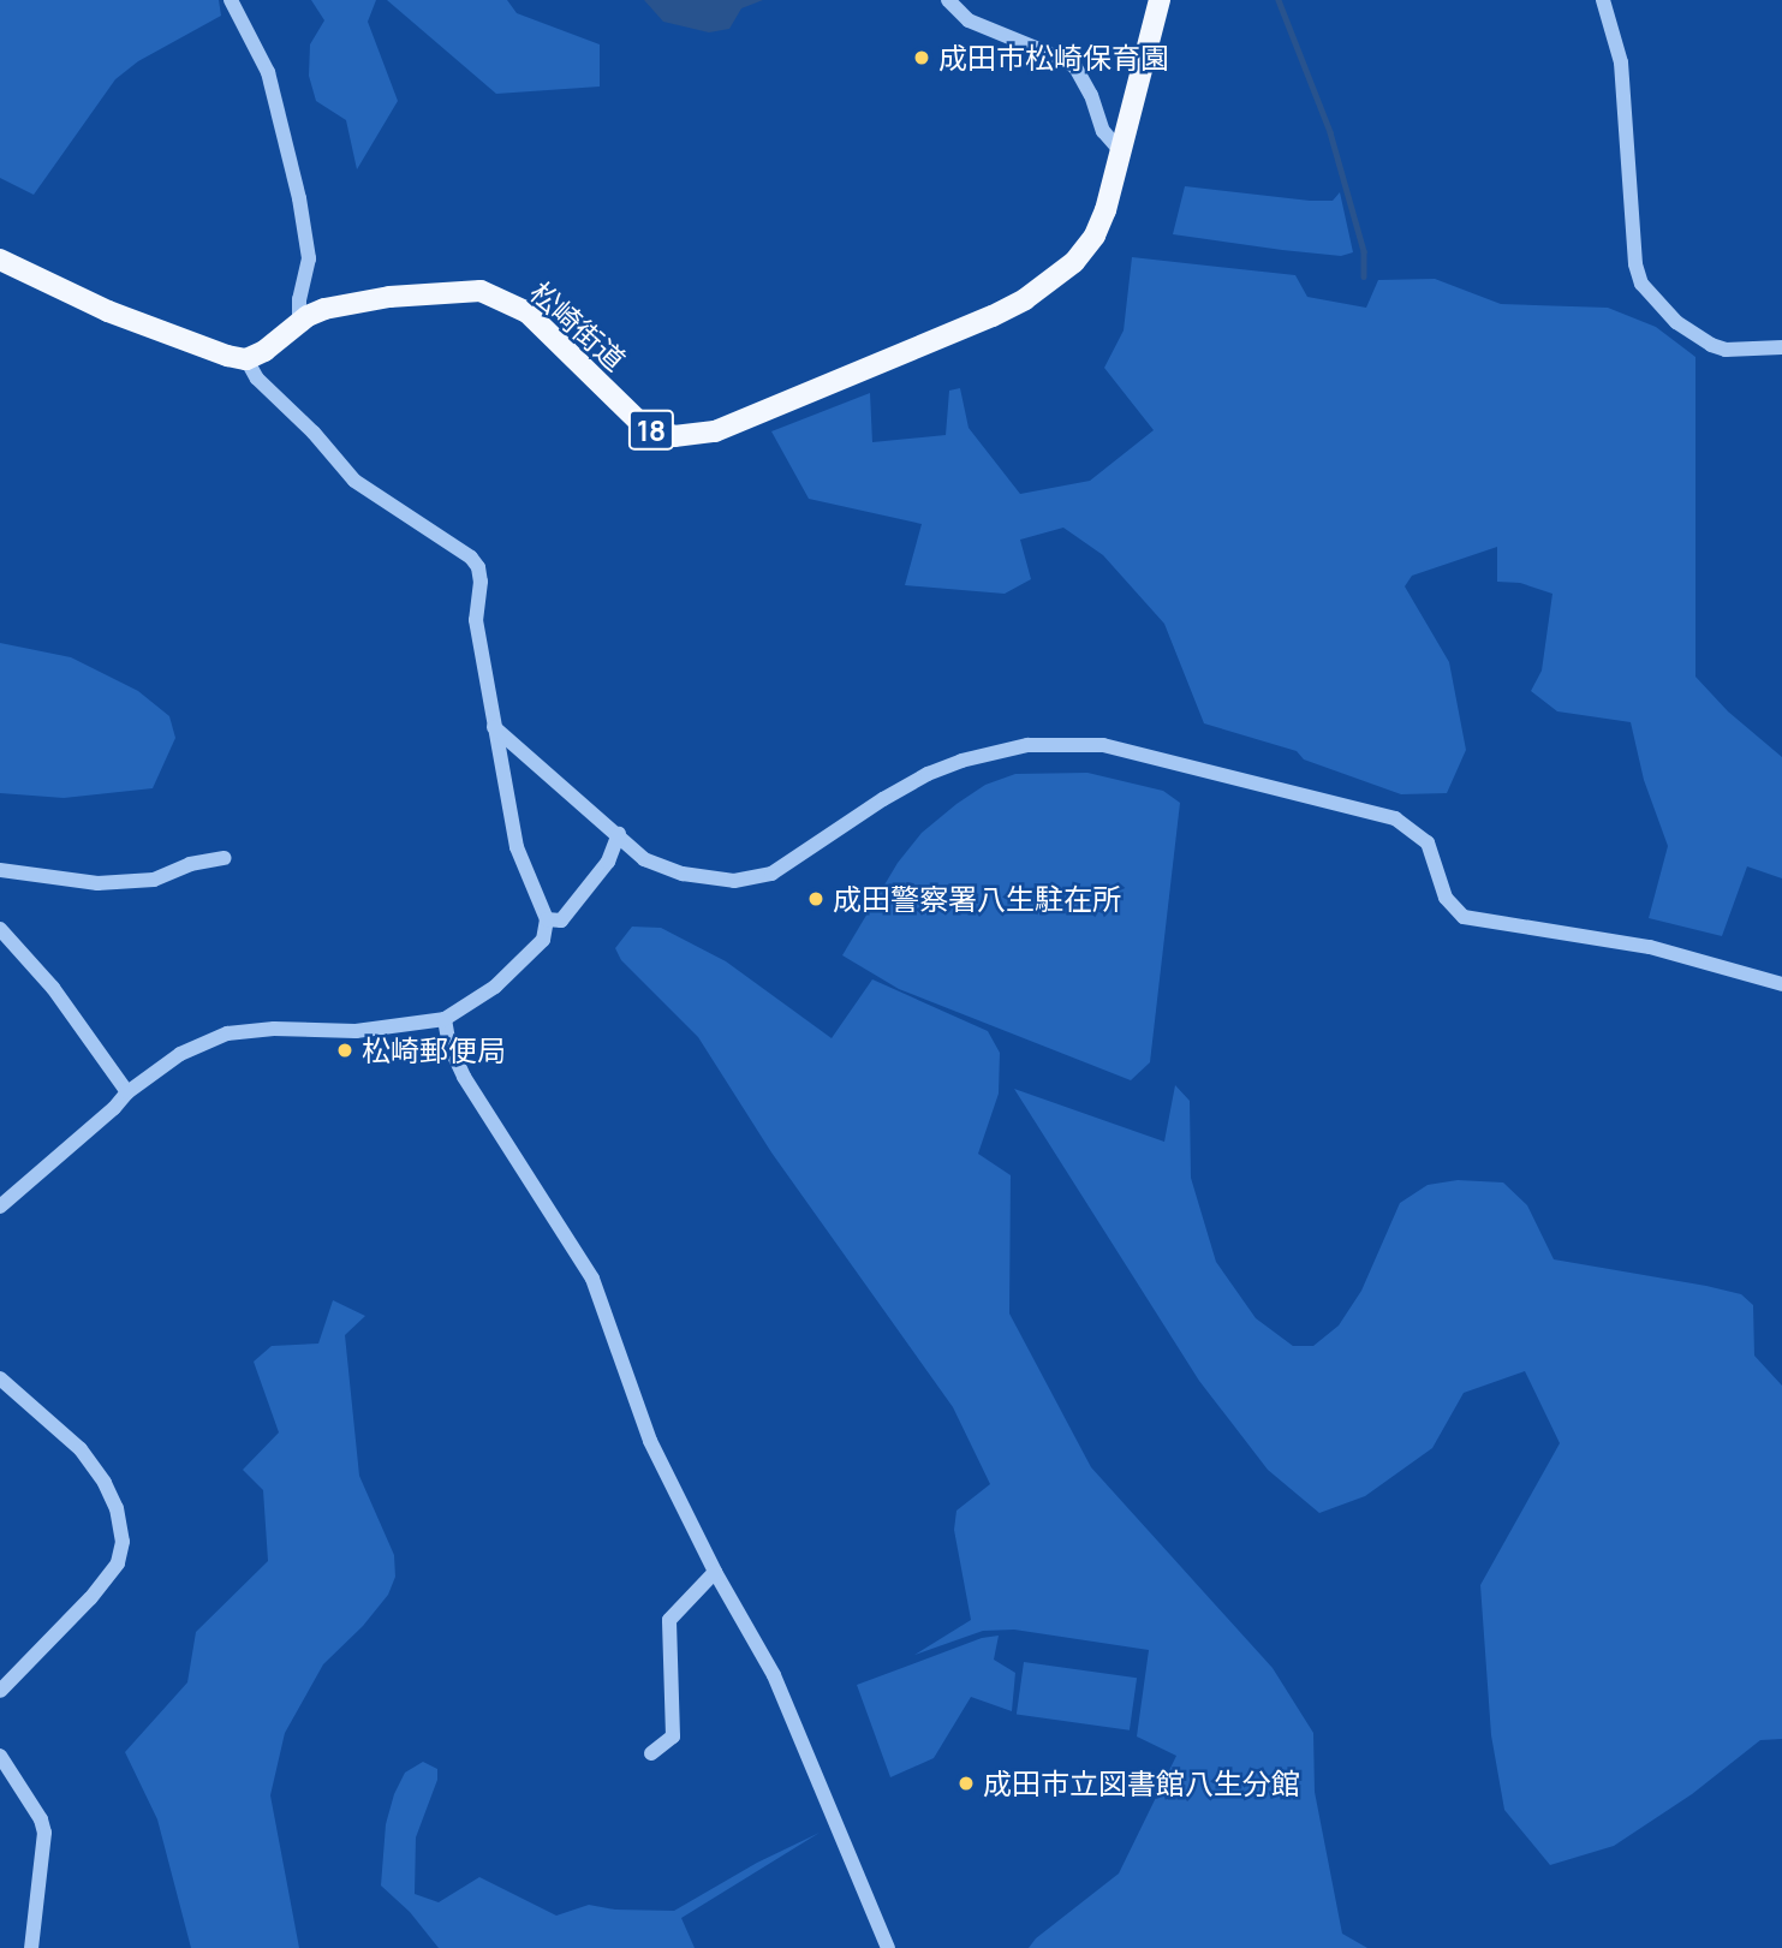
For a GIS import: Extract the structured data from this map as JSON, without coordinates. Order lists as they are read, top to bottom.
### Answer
{
  "streets": {
    "main road": ["松崎街道", "18"]
  },
  "places": [
    "成田市松崎保育園",
    "成田警察署八生駐在所",
    "松崎郵便局",
    "成田市立図書館八生分館"
  ]
}
